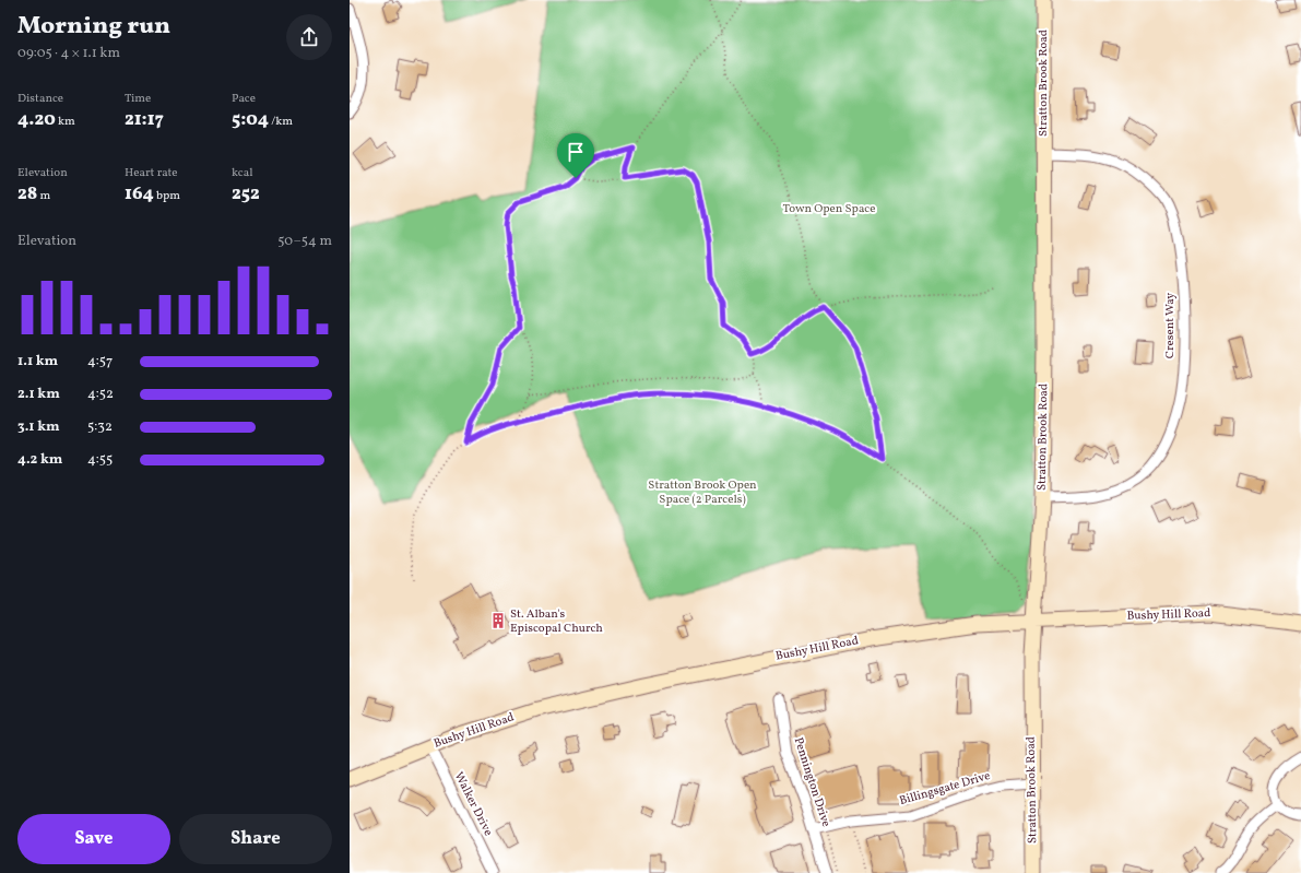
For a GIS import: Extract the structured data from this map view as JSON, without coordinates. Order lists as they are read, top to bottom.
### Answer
{
  "streets": {
    "main road": ["Stratton Brook Road", "Bushy Hill Road"],
    "street": [
      "Cresent Way",
      "Pennington Drive",
      "Billingsgate Drive",
      "Walker Drive"
    ]
  },
  "crossings": [
    ["Stratton Brook Road", "Cresent Way"],
    ["Stratton Brook Road", "Bushy Hill Road"],
    ["Stratton Brook Road", "Billingsgate Drive"],
    ["Bushy Hill Road", "Walker Drive"],
    ["Pennington Drive", "Billingsgate Drive"]
  ],
  "parks": ["Town Open Space", "Stratton Brook Open Space (2 Parcels)"],
  "places": {
    "building": ["St. Alban's Episcopal Church"]
  },
  "page": {
    "heading": ["Morning run", "09:05 · 4 × 1.1 km"],
    "stats": [
      ["Distance", "4.20 km"],
      ["Time", "21:17"],
      ["Pace", "5:04 /km"],
      ["Elevation", "28 m"],
      ["Heart rate", "164 bpm"],
      ["kcal", "252"]
    ],
    "chart": ["Elevation", "50–54 m"],
    "list": [
      {
        "name": "1.1 km",
        "note": "4:57"
      },
      {
        "name": "2.1 km",
        "note": "4:52"
      },
      {
        "name": "3.1 km",
        "note": "5:32"
      },
      {
        "name": "4.2 km",
        "note": "4:55"
      }
    ],
    "buttons": ["Save", "Share"]
  }
}
